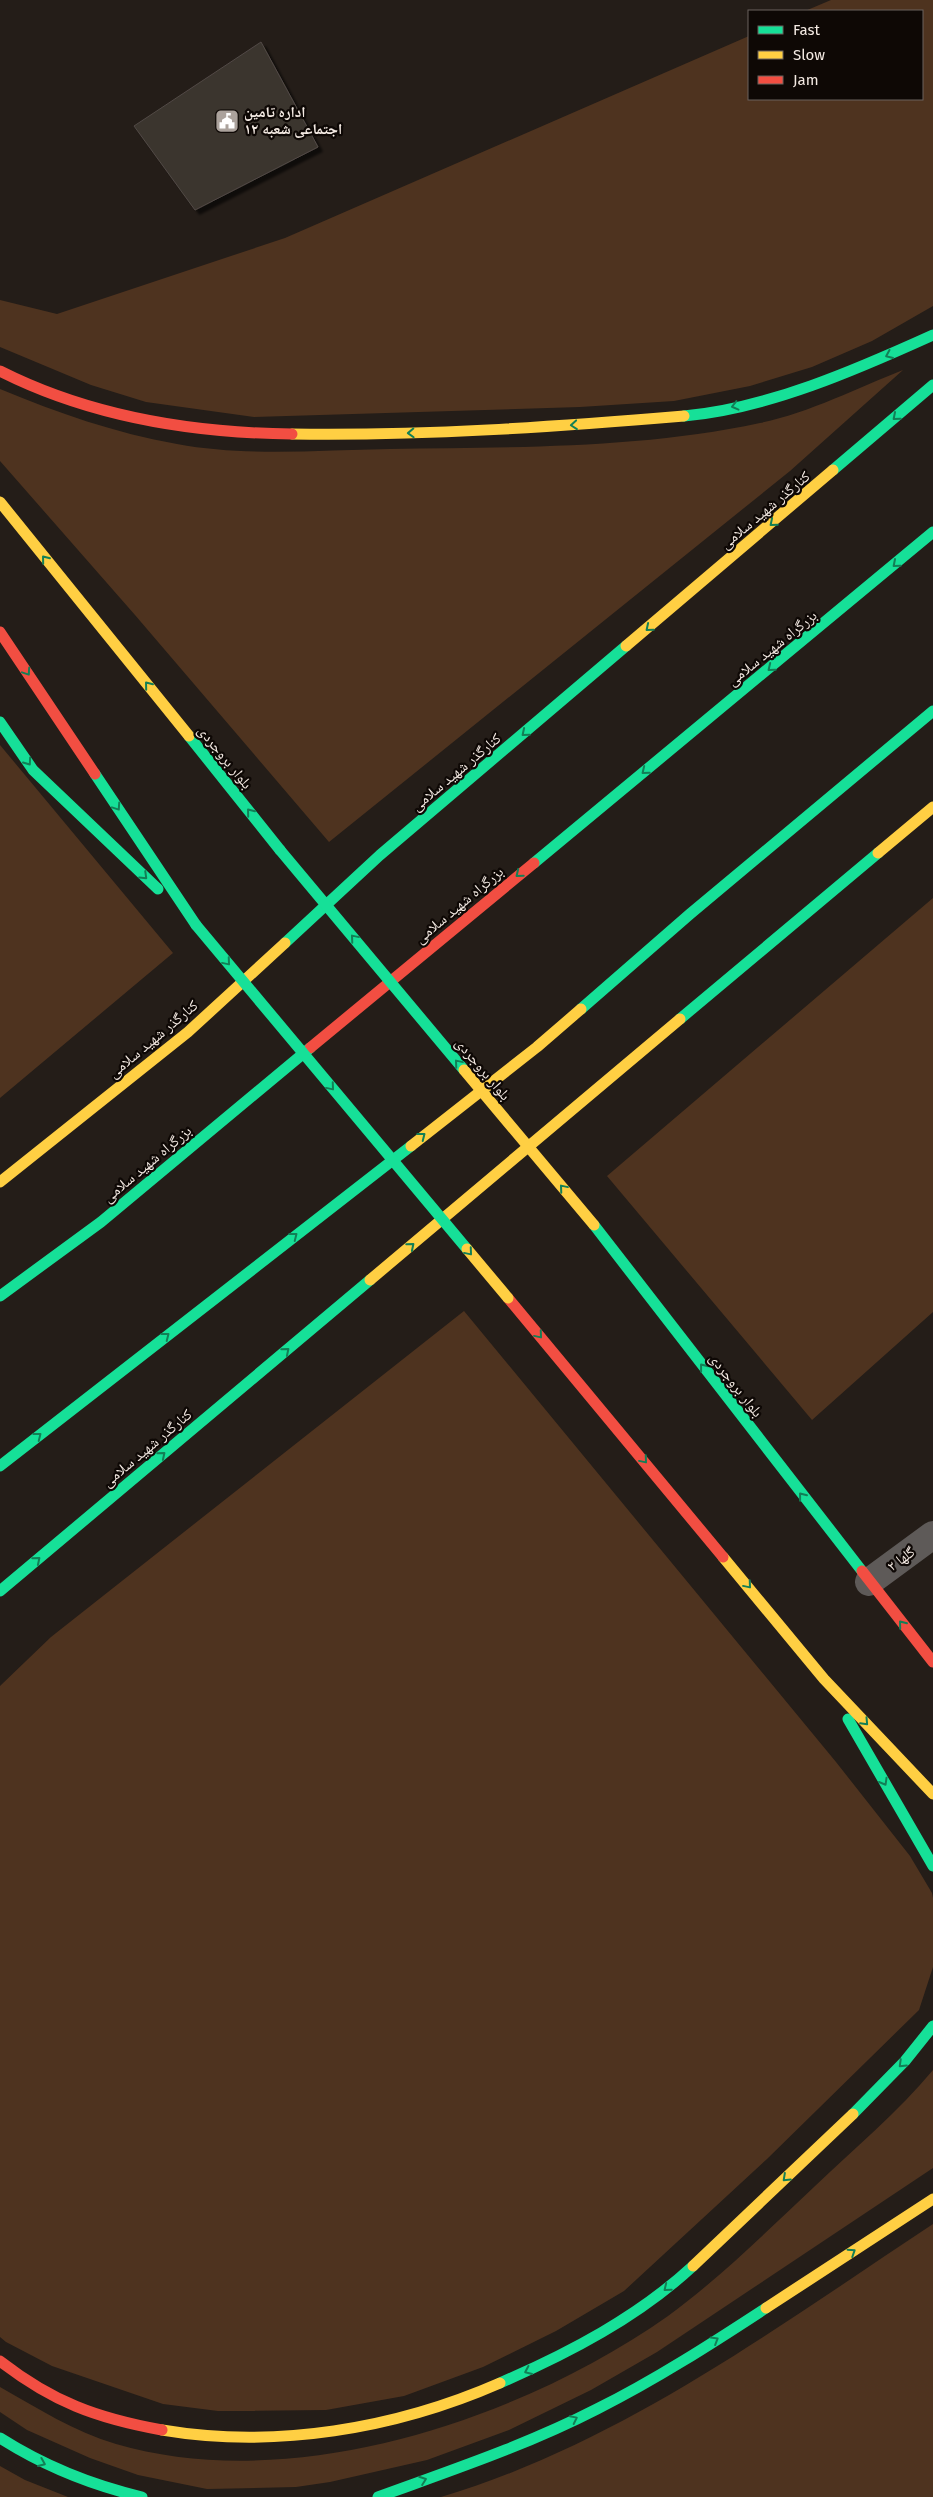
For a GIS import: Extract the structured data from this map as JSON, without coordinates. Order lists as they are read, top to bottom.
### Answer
{
  "streets": {
    "main road": ["کنارگذر شهید سلامی", "بزرگراه شهید سلامی", "بلوار بروجردی"],
    "street": ["گلها ۲"]
  },
  "crossings": [
    ["بلوار بروجردی", "گلها ۲"]
  ],
  "one_way": ["بزرگراه شهید سلامی"],
  "places": {
    "public building": ["اداره تامین اجتماعی شعبه ۱۲"]
  },
  "legend": ["Fast", "Slow", "Jam"]
}
